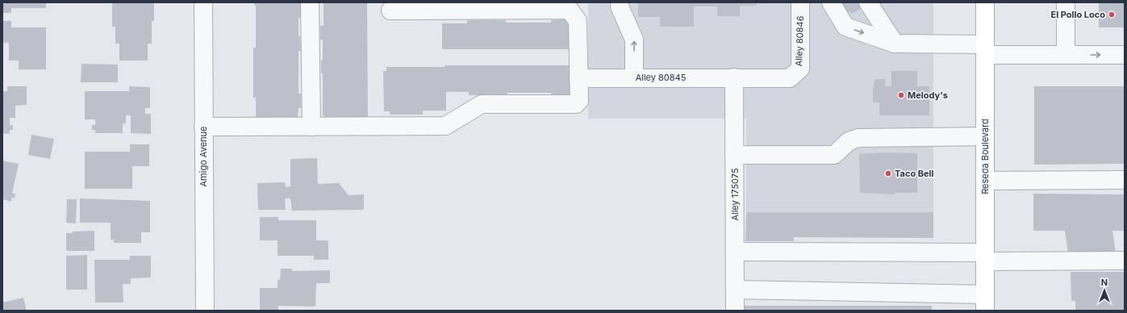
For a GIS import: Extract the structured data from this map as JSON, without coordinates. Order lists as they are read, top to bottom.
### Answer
{
  "streets": {
    "main road": ["Reseda Boulevard"],
    "street": [
      "Alley 80846",
      "Alley 80845",
      "Amigo Avenue",
      "Alley 175075"
    ]
  },
  "crossings": [
    ["Alley 80846", "Alley 80845"],
    ["Alley 80846", "Alley 175075"],
    ["Alley 80845", "Alley 175075"]
  ],
  "places": ["El Pollo Loco", "Melody's", "Taco Bell"],
  "north": "top"
}
